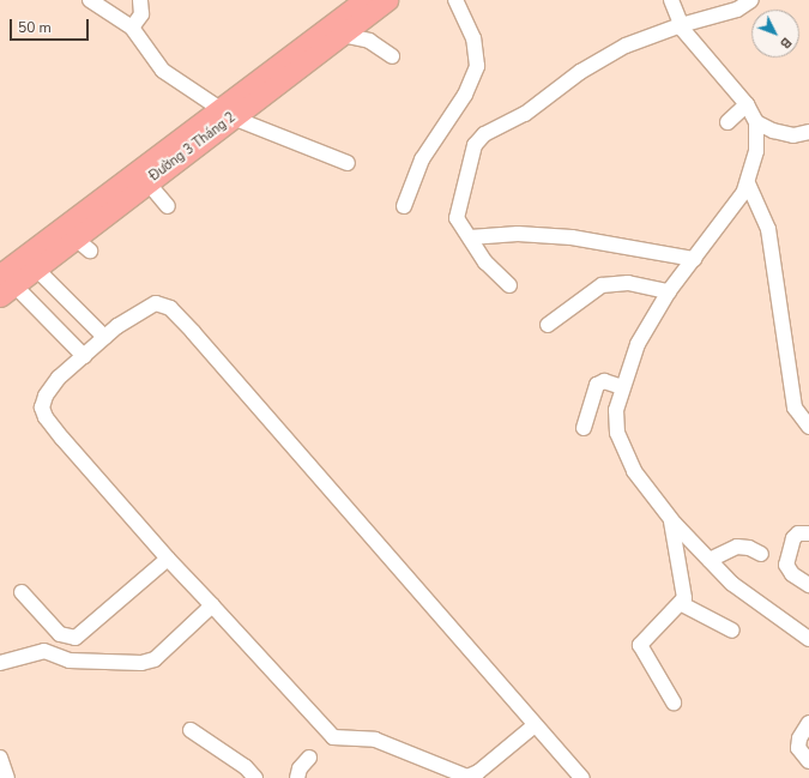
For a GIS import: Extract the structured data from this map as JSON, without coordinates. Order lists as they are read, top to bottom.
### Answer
{
  "streets": {
    "highway": ["Đường 3 Tháng 2"]
  },
  "scale_bar": "50 m",
  "north": "bottom right"
}
